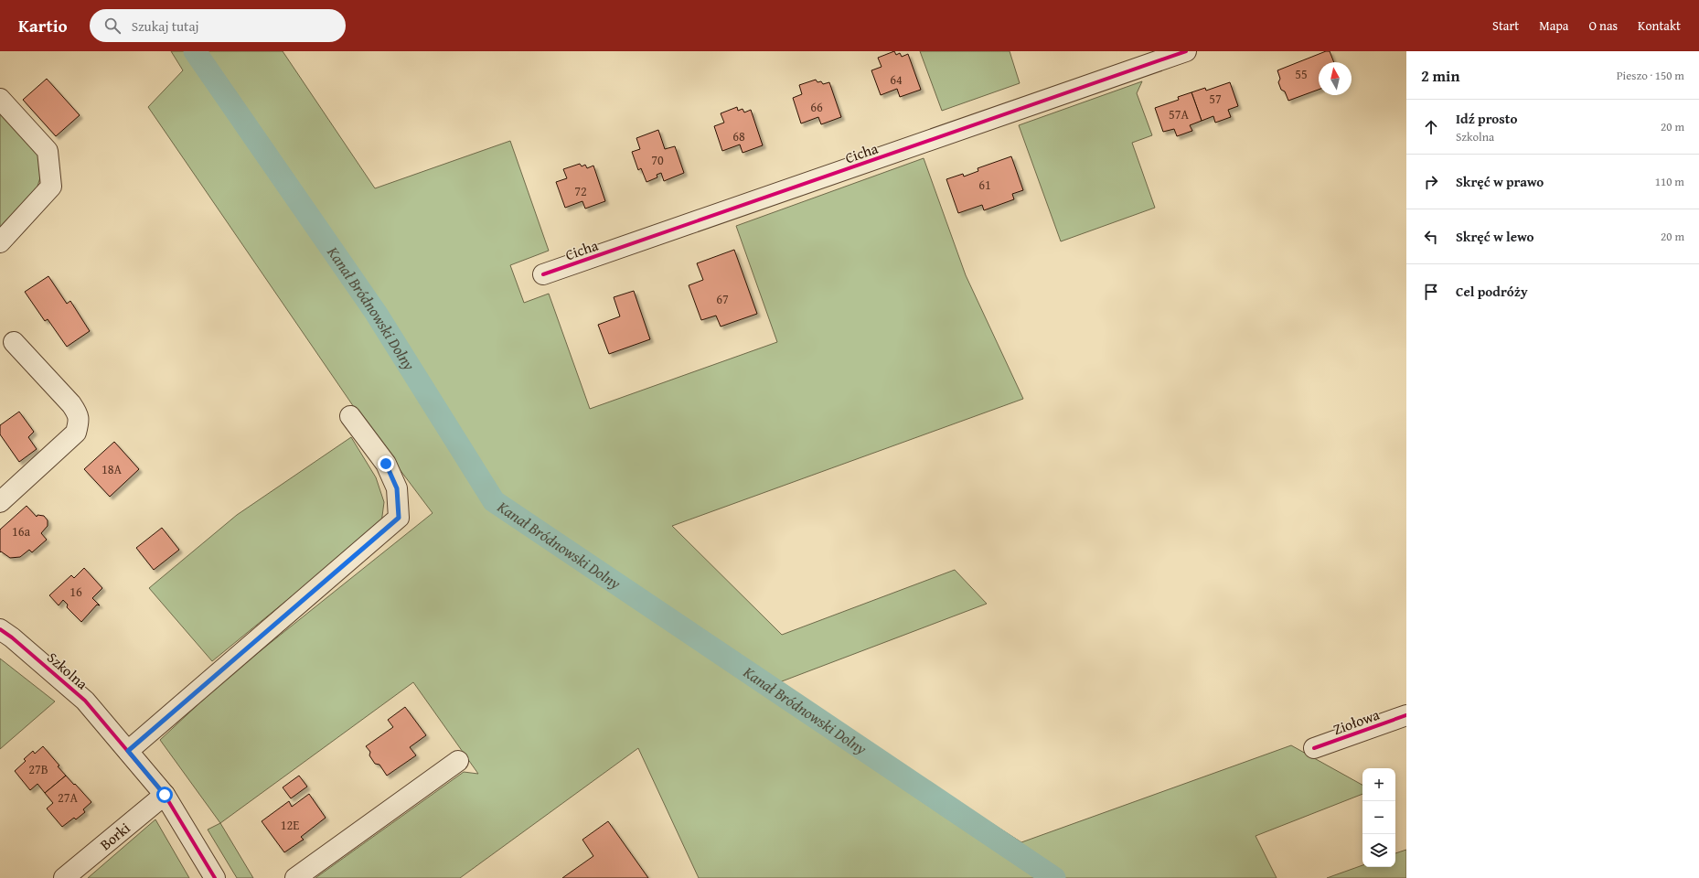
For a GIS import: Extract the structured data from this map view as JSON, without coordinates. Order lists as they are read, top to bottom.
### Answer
{
  "streets": {
    "street": [
      "Cicha",
      "Szkolna",
      "Ziołowa",
      "Borki"
    ]
  },
  "crossings": [
    ["Szkolna", "Borki"]
  ],
  "water": ["Kanał Bródnowski Dolny"],
  "house_numbers": [
    "55",
    "64",
    "57",
    "66",
    "57A",
    "68",
    "70",
    "61",
    "72",
    "67",
    "18A",
    "16a",
    "16",
    "27B",
    "27A",
    "12E"
  ],
  "north": "top",
  "page": {
    "header": "Kartio",
    "search": "Szukaj tutaj",
    "nav": [
      "Start",
      "Mapa",
      "O nas",
      "Kontakt"
    ],
    "heading": ["2 min", "Pieszo · 150 m"],
    "list": [
      ["Idź prosto", "Szkolna", "20 m"],
      ["Skręć w prawo", "110 m"],
      ["Skręć w lewo", "20 m"],
      "Cel podróży"
    ],
    "map_buttons": ["+", "−"]
  }
}
